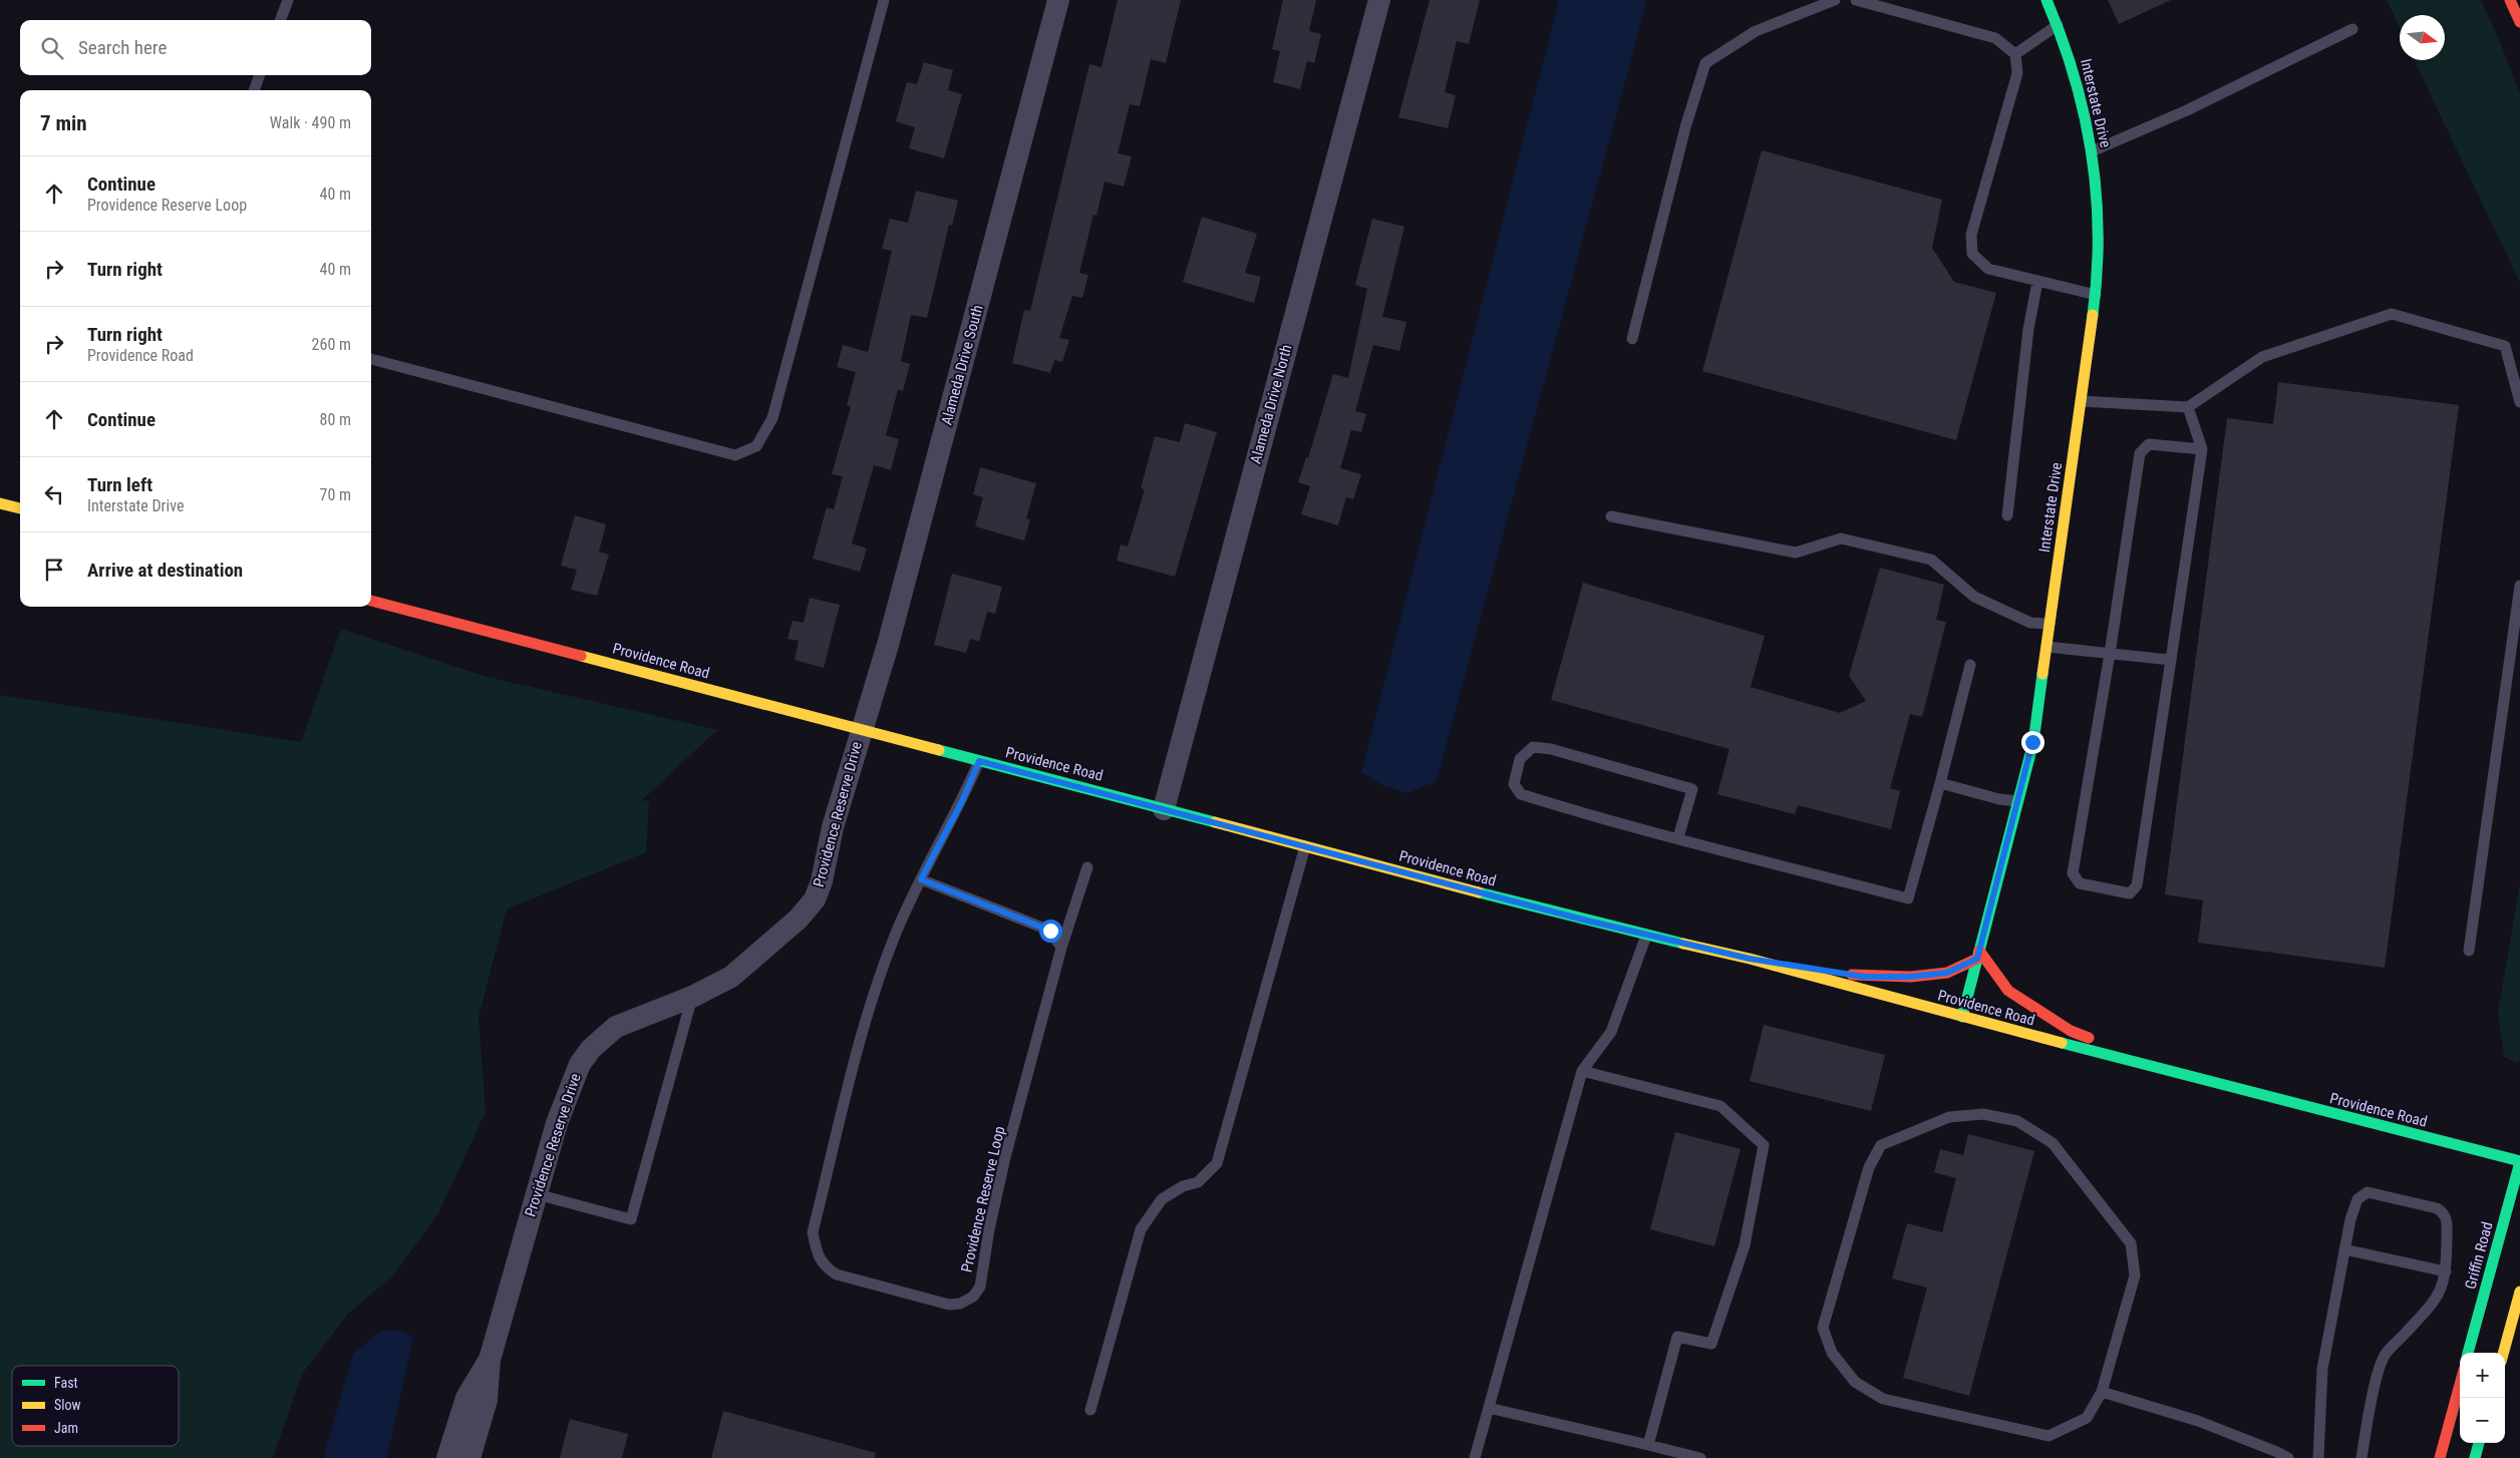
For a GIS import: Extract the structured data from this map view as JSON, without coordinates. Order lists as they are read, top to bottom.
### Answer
{
  "streets": {
    "main road": ["Interstate Drive", "Providence Road", "Griffin Road"],
    "street": ["Alameda Drive South", "Alameda Drive North", "Providence Reserve Drive"],
    "lane": ["Providence Reserve Loop"]
  },
  "crossings": [
    ["Interstate Drive", "Providence Road"],
    ["Alameda Drive South", "Providence Road"],
    ["Alameda Drive South", "Providence Reserve Drive"],
    ["Alameda Drive North", "Providence Road"],
    ["Providence Road", "Providence Reserve Drive"],
    ["Providence Road", "Griffin Road"]
  ],
  "legend": ["Fast", "Slow", "Jam"],
  "north": "right",
  "page": {
    "search": "Search here",
    "heading": ["7 min", "Walk · 490 m"],
    "list": [
      ["Continue", "Providence Reserve Loop", "40 m"],
      ["Turn right", "40 m"],
      ["Turn right", "Providence Road", "260 m"],
      ["Continue", "80 m"],
      ["Turn left", "Interstate Drive", "70 m"],
      "Arrive at destination"
    ],
    "map_buttons": ["+", "−"]
  }
}
